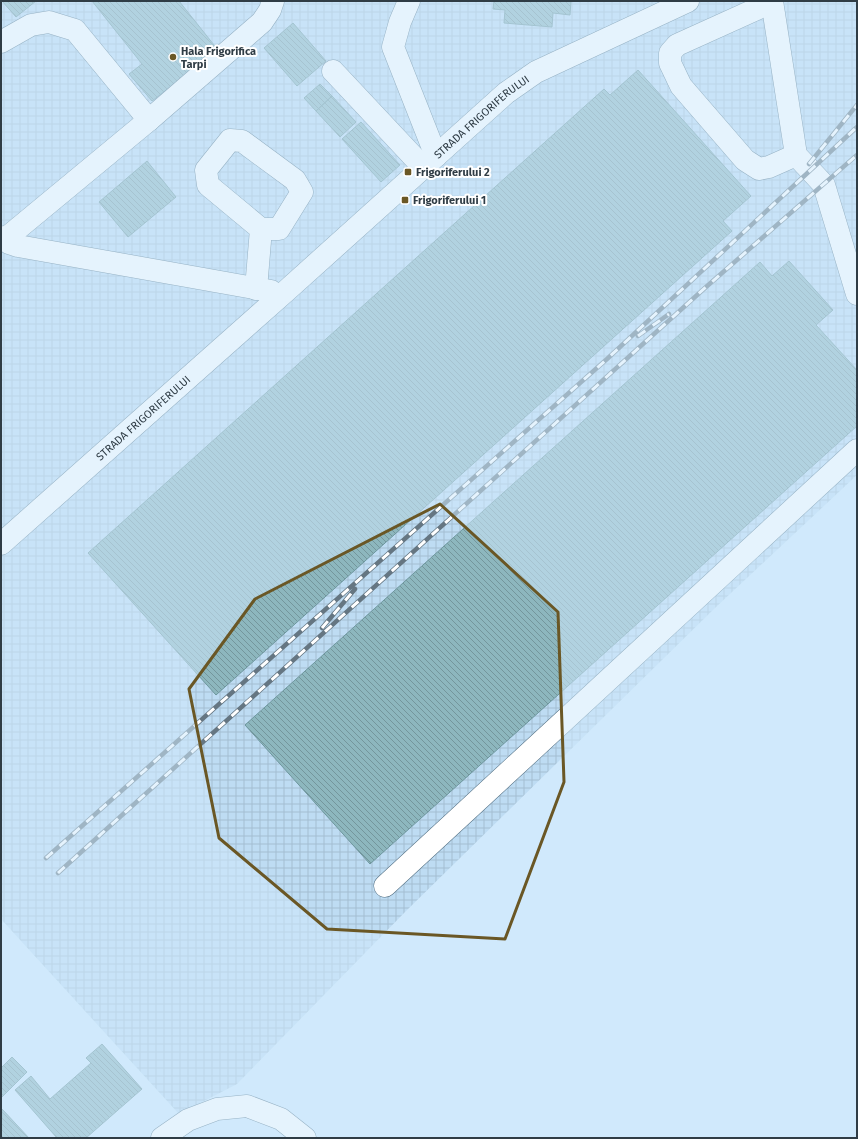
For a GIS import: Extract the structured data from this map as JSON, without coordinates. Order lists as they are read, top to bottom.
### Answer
{
  "streets": {
    "street": ["STRADA FRIGORIFERULUI"]
  },
  "places": {
    "other": ["Hala Frigorifica Tarpi"],
    "transit": ["Frigoriferului 2", "Frigoriferului 1"]
  }
}
